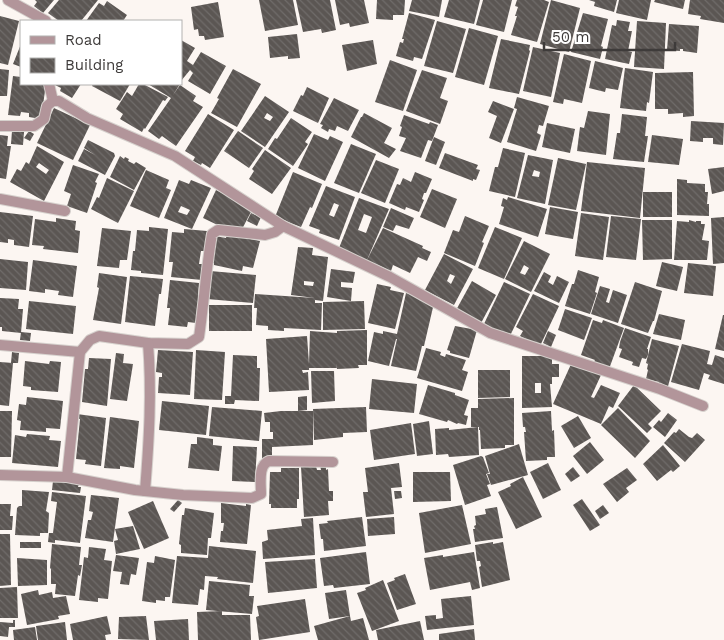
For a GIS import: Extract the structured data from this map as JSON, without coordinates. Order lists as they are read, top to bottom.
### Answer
{
  "legend": ["Road", "Building"],
  "scale_bar": "50 m"
}
